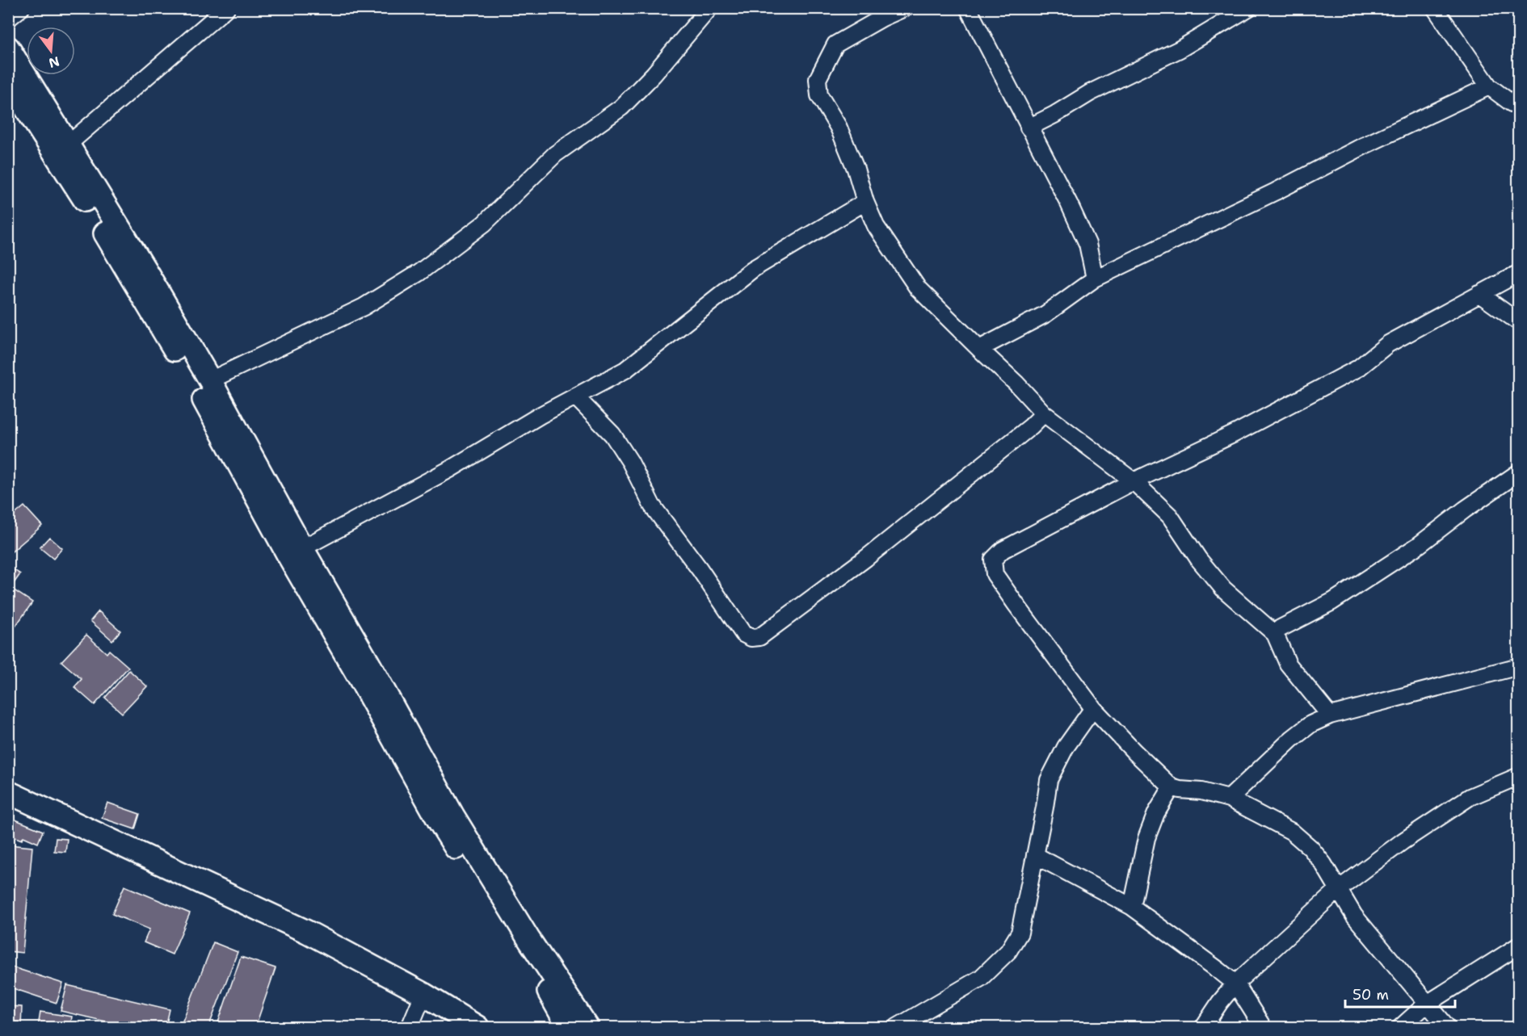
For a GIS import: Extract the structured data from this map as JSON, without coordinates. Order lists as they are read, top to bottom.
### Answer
{
  "scale_bar": "50 m",
  "north": "bottom"
}
